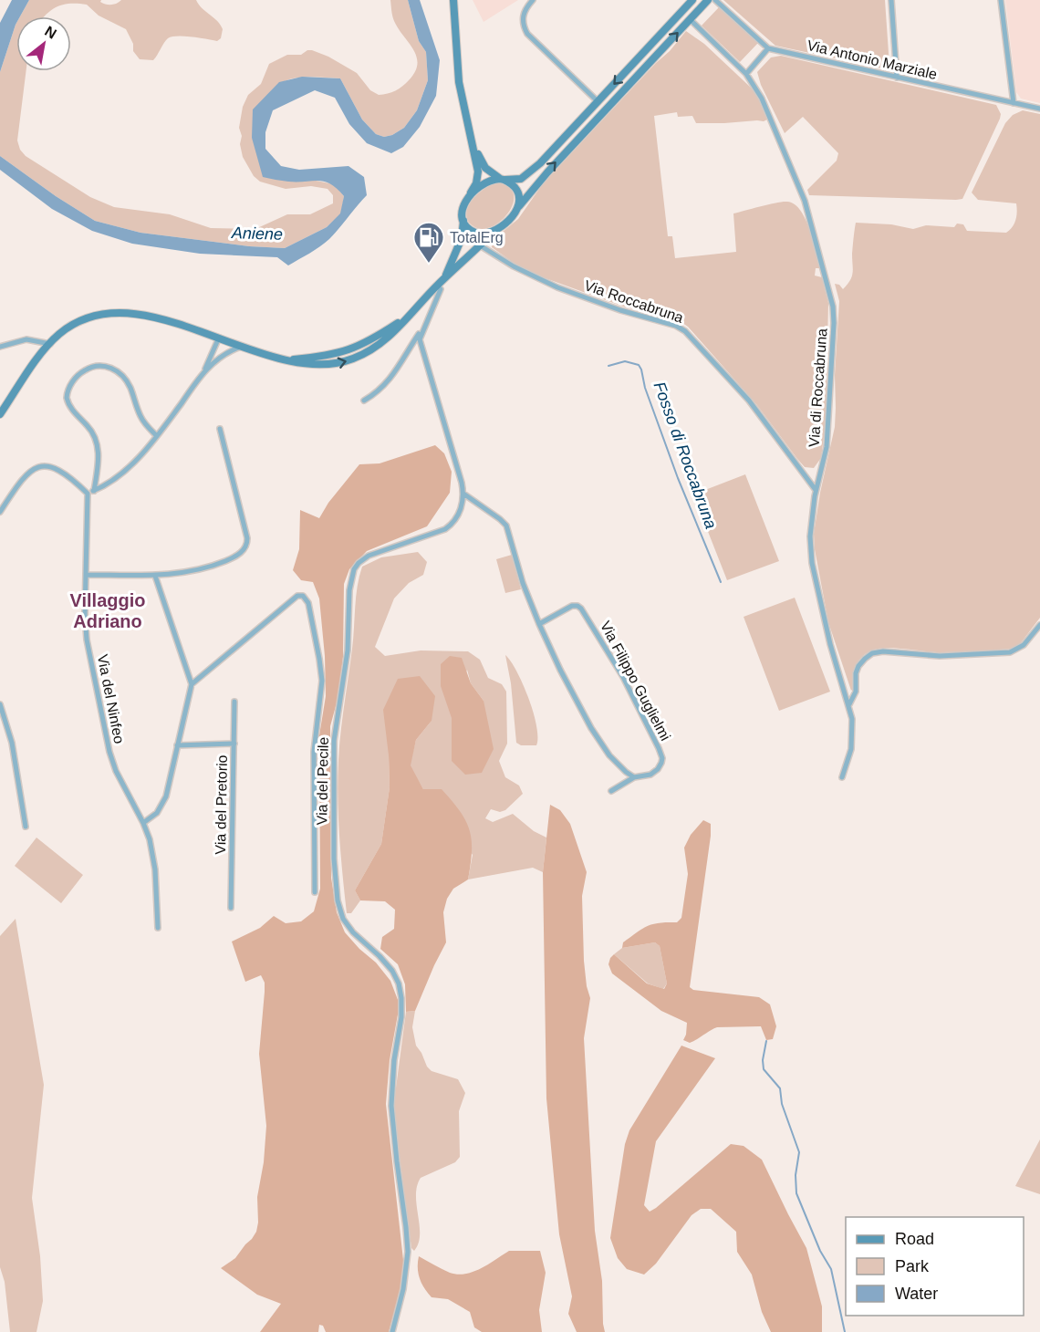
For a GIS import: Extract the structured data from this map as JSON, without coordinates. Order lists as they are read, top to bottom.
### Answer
{
  "streets": {
    "street": [
      "Via Antonio Marziale",
      "Via Roccabruna",
      "Via di Roccabruna",
      "Via Filippo Guglielmi",
      "Via del Ninfeo",
      "Via del Pecile",
      "Via del Pretorio"
    ]
  },
  "crossings": [
    ["Via Roccabruna", "Via di Roccabruna"]
  ],
  "districts": ["Villaggio Adriano"],
  "water": ["Aniene", "Fosso di Roccabruna"],
  "places": {
    "fuel station": ["TotalErg"]
  },
  "legend": ["Road", "Park", "Water"],
  "north": "top right"
}
